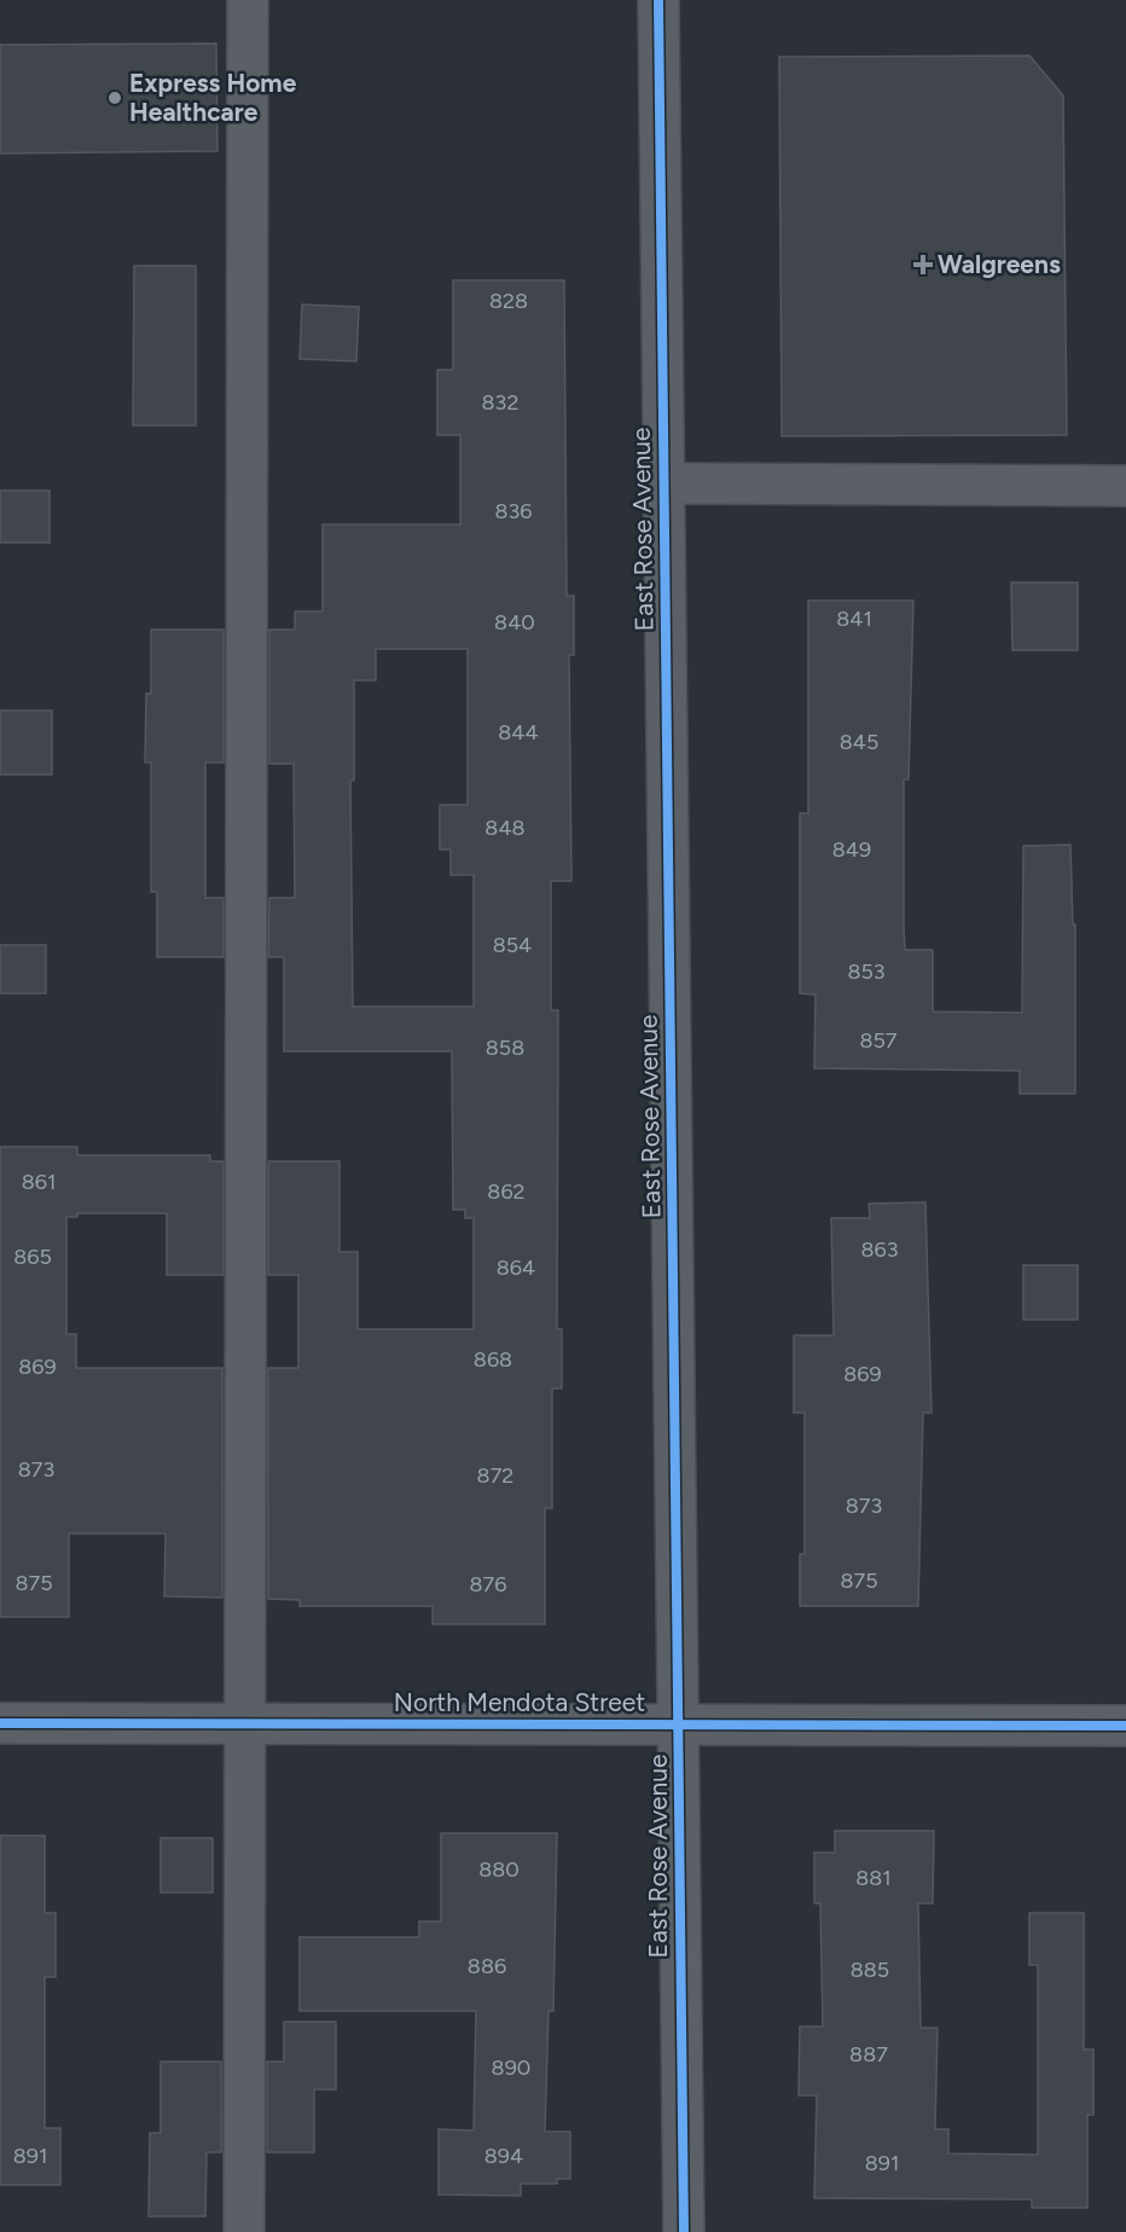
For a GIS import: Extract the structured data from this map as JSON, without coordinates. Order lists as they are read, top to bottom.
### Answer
{
  "streets": {
    "street": ["East Rose Avenue", "North Mendota Street"]
  },
  "crossings": [
    ["East Rose Avenue", "North Mendota Street"]
  ],
  "places": {
    "other": ["Express Home Healthcare"],
    "health": ["Walgreens"]
  },
  "house_numbers": [
    "828",
    "832",
    "836",
    "841",
    "840",
    "844",
    "845",
    "848",
    "849",
    "854",
    "853",
    "857",
    "858",
    "861",
    "862",
    "863",
    "865",
    "864",
    "868",
    "869",
    "869",
    "873",
    "872",
    "873",
    "875",
    "875",
    "876",
    "880",
    "881",
    "886",
    "885",
    "887",
    "890",
    "891",
    "894",
    "891"
  ]
}
